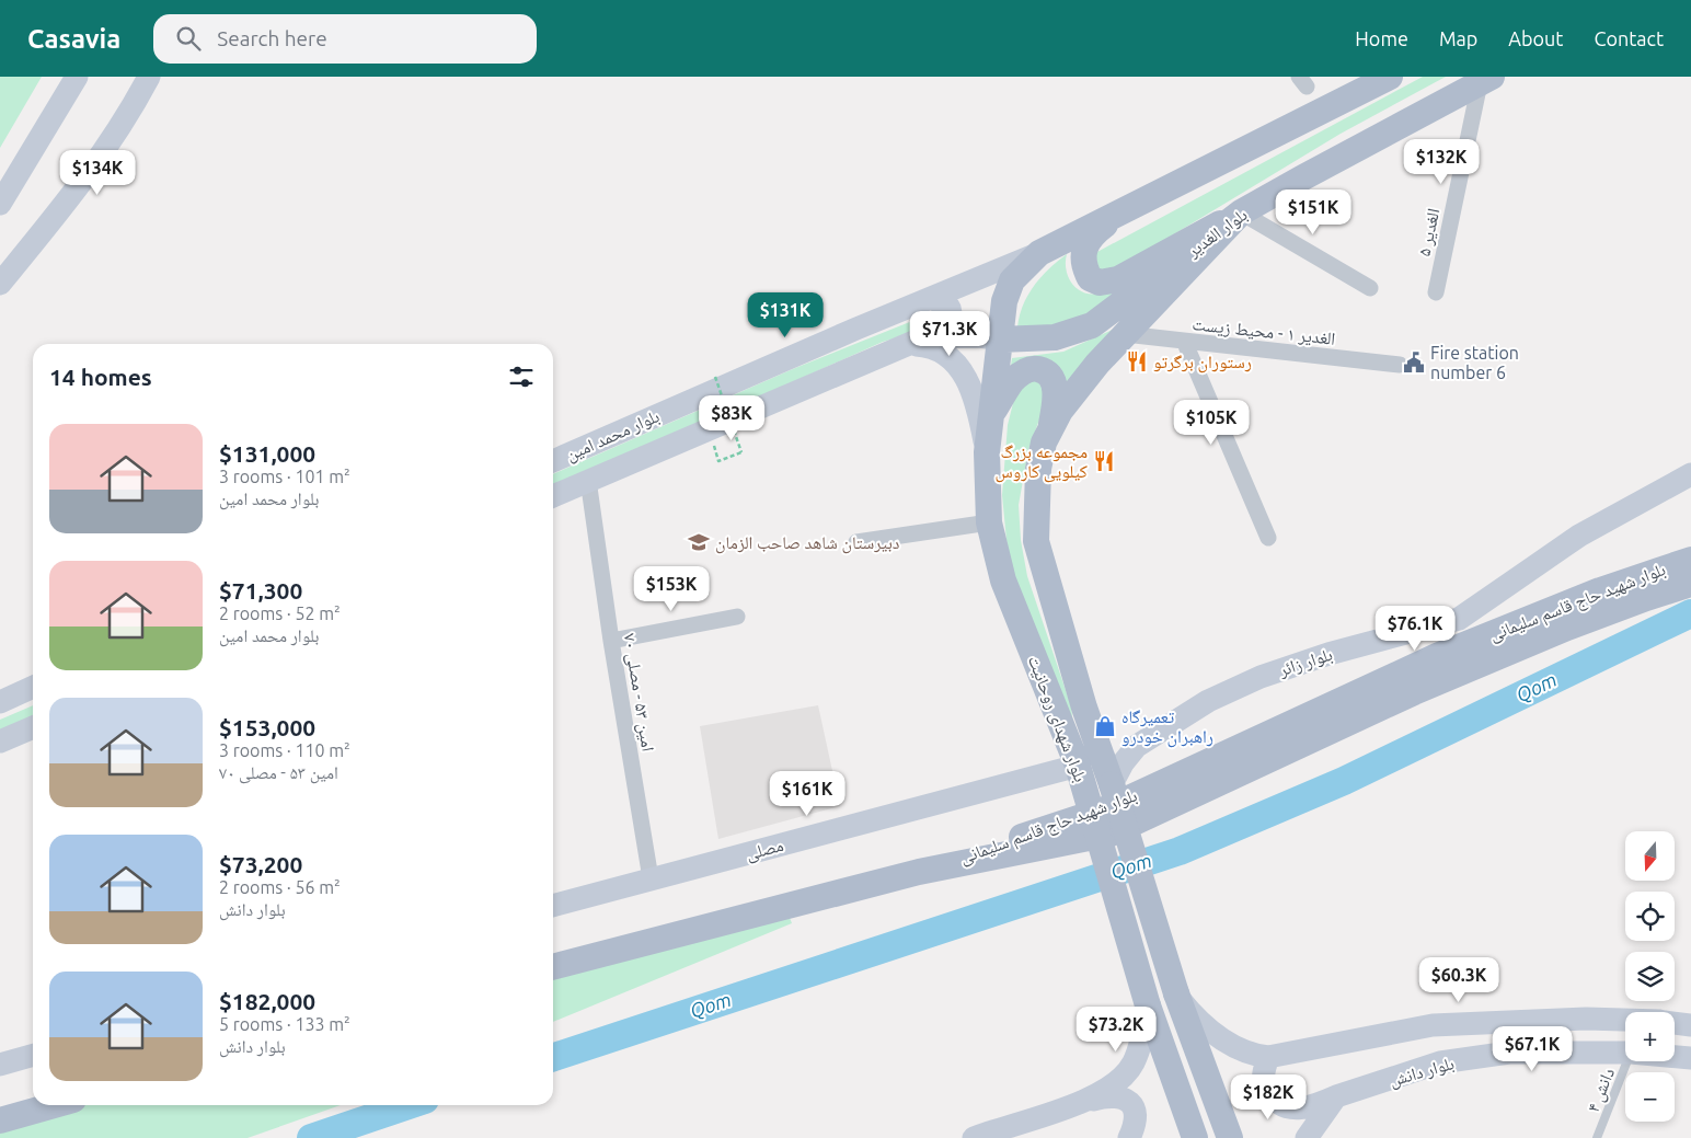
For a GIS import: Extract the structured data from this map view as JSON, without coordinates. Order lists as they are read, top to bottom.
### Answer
{
  "streets": {
    "main road": [
      "بلوار الغدیر",
      "بلوار محمد امین",
      "بلوار شهید حاج قاسم سلیمانی",
      "بلوار زائر",
      "بلوار شهدای روحانیت",
      "مصلی",
      "بلوار دانش"
    ],
    "street": ["الغدیر ۵", "الغدیر ۱ - محیط زیست", "امین ۵۳ - مصلی ۷۰"],
    "lane": ["دانش ۴"]
  },
  "crossings": [
    ["بلوار الغدیر", "الغدیر ۵"],
    ["بلوار الغدیر", "بلوار محمد امین"],
    ["بلوار الغدیر", "بلوار شهدای روحانیت"],
    ["بلوار محمد امین", "امین ۵۳ - مصلی ۷۰"],
    ["بلوار محمد امین", "بلوار شهدای روحانیت"],
    ["بلوار زائر", "بلوار شهدای روحانیت"],
    ["امین ۵۳ - مصلی ۷۰", "مصلی"],
    ["بلوار شهدای روحانیت", "مصلی"]
  ],
  "water": ["Qom"],
  "places": {
    "restaurant": ["رستوران برگرتو", "مجموعه بزرگ کیلویی کاروس"],
    "public building": ["Fire station number 6"],
    "school or university": ["دبیرستان شاهد صاحب الزمان"],
    "shop": ["تعمیرگاه راهبران خودرو"]
  },
  "north": "bottom",
  "page": {
    "header": "Casavia",
    "search": "Search here",
    "nav": [
      "Home",
      "Map",
      "About",
      "Contact"
    ],
    "price": [
      "$132K",
      "$134K",
      "$151K",
      "$131K",
      "$71.3K",
      "$83K",
      "$105K",
      "$153K",
      "$76.1K",
      "$161K",
      "$60.3K",
      "$73.2K",
      "$67.1K",
      "$182K"
    ],
    "heading": "14 homes",
    "list": [
      {
        "name": "$131,000",
        "note": "3 rooms · 101 m² · بلوار محمد امین"
      },
      {
        "name": "$71,300",
        "note": "2 rooms · 52 m² · بلوار محمد امین"
      },
      {
        "name": "$153,000",
        "note": "3 rooms · 110 m² · امین ۵۳ - مصلی ۷۰"
      },
      {
        "name": "$73,200",
        "note": "2 rooms · 56 m² · بلوار دانش"
      },
      {
        "name": "$182,000",
        "note": "5 rooms · 133 m² · بلوار دانش"
      }
    ],
    "map_buttons": ["+", "−"]
  }
}
